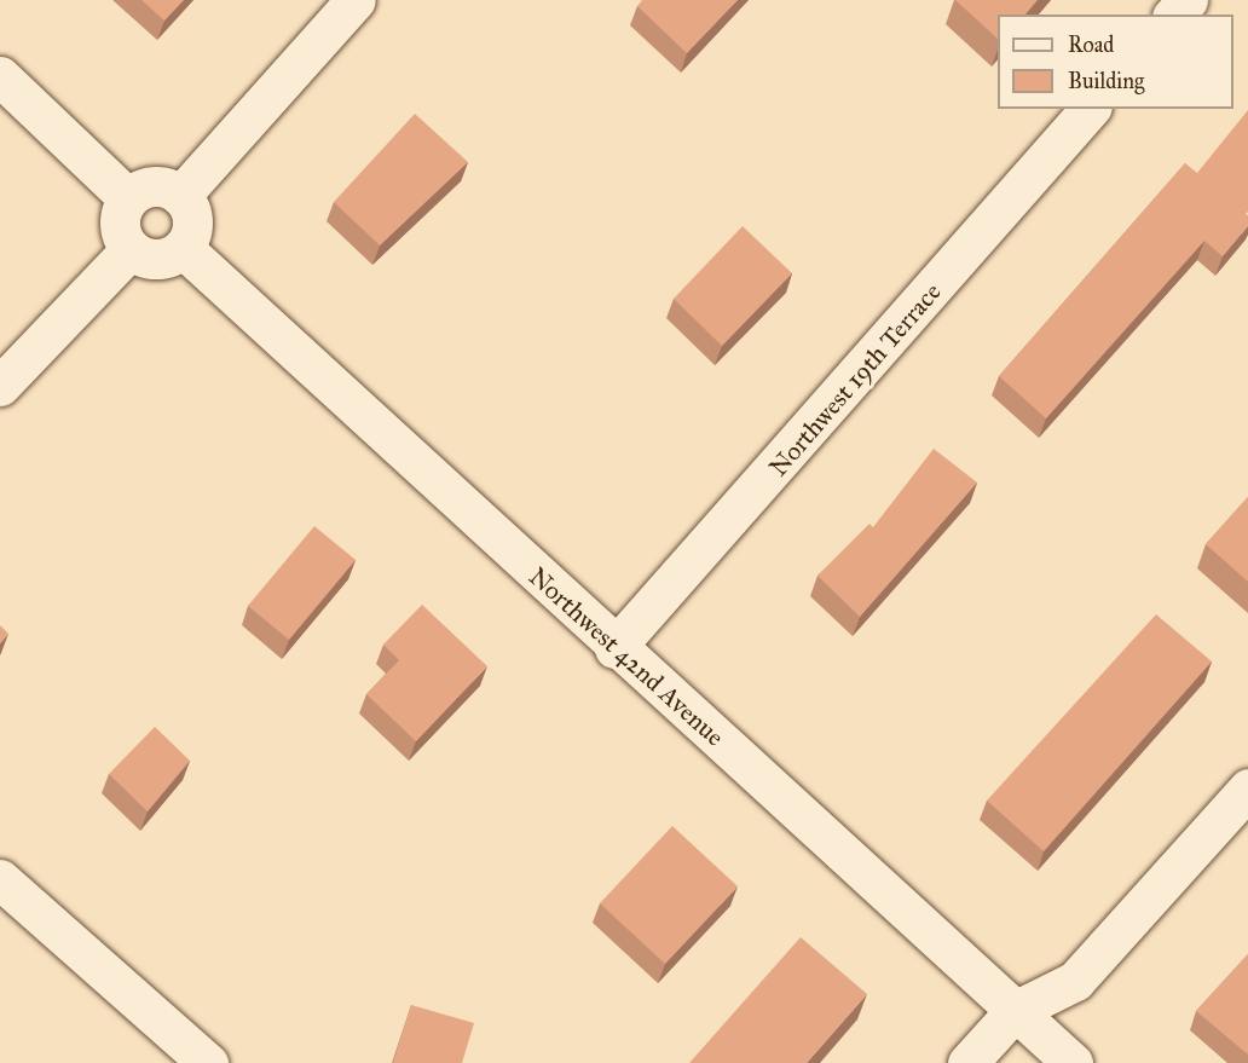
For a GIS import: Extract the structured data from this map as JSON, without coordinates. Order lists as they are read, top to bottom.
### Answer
{
  "streets": {
    "street": ["Northwest 19th Terrace", "Northwest 42nd Avenue"]
  },
  "crossings": [
    ["Northwest 19th Terrace", "Northwest 42nd Avenue"]
  ],
  "legend": ["Road", "Building"]
}
